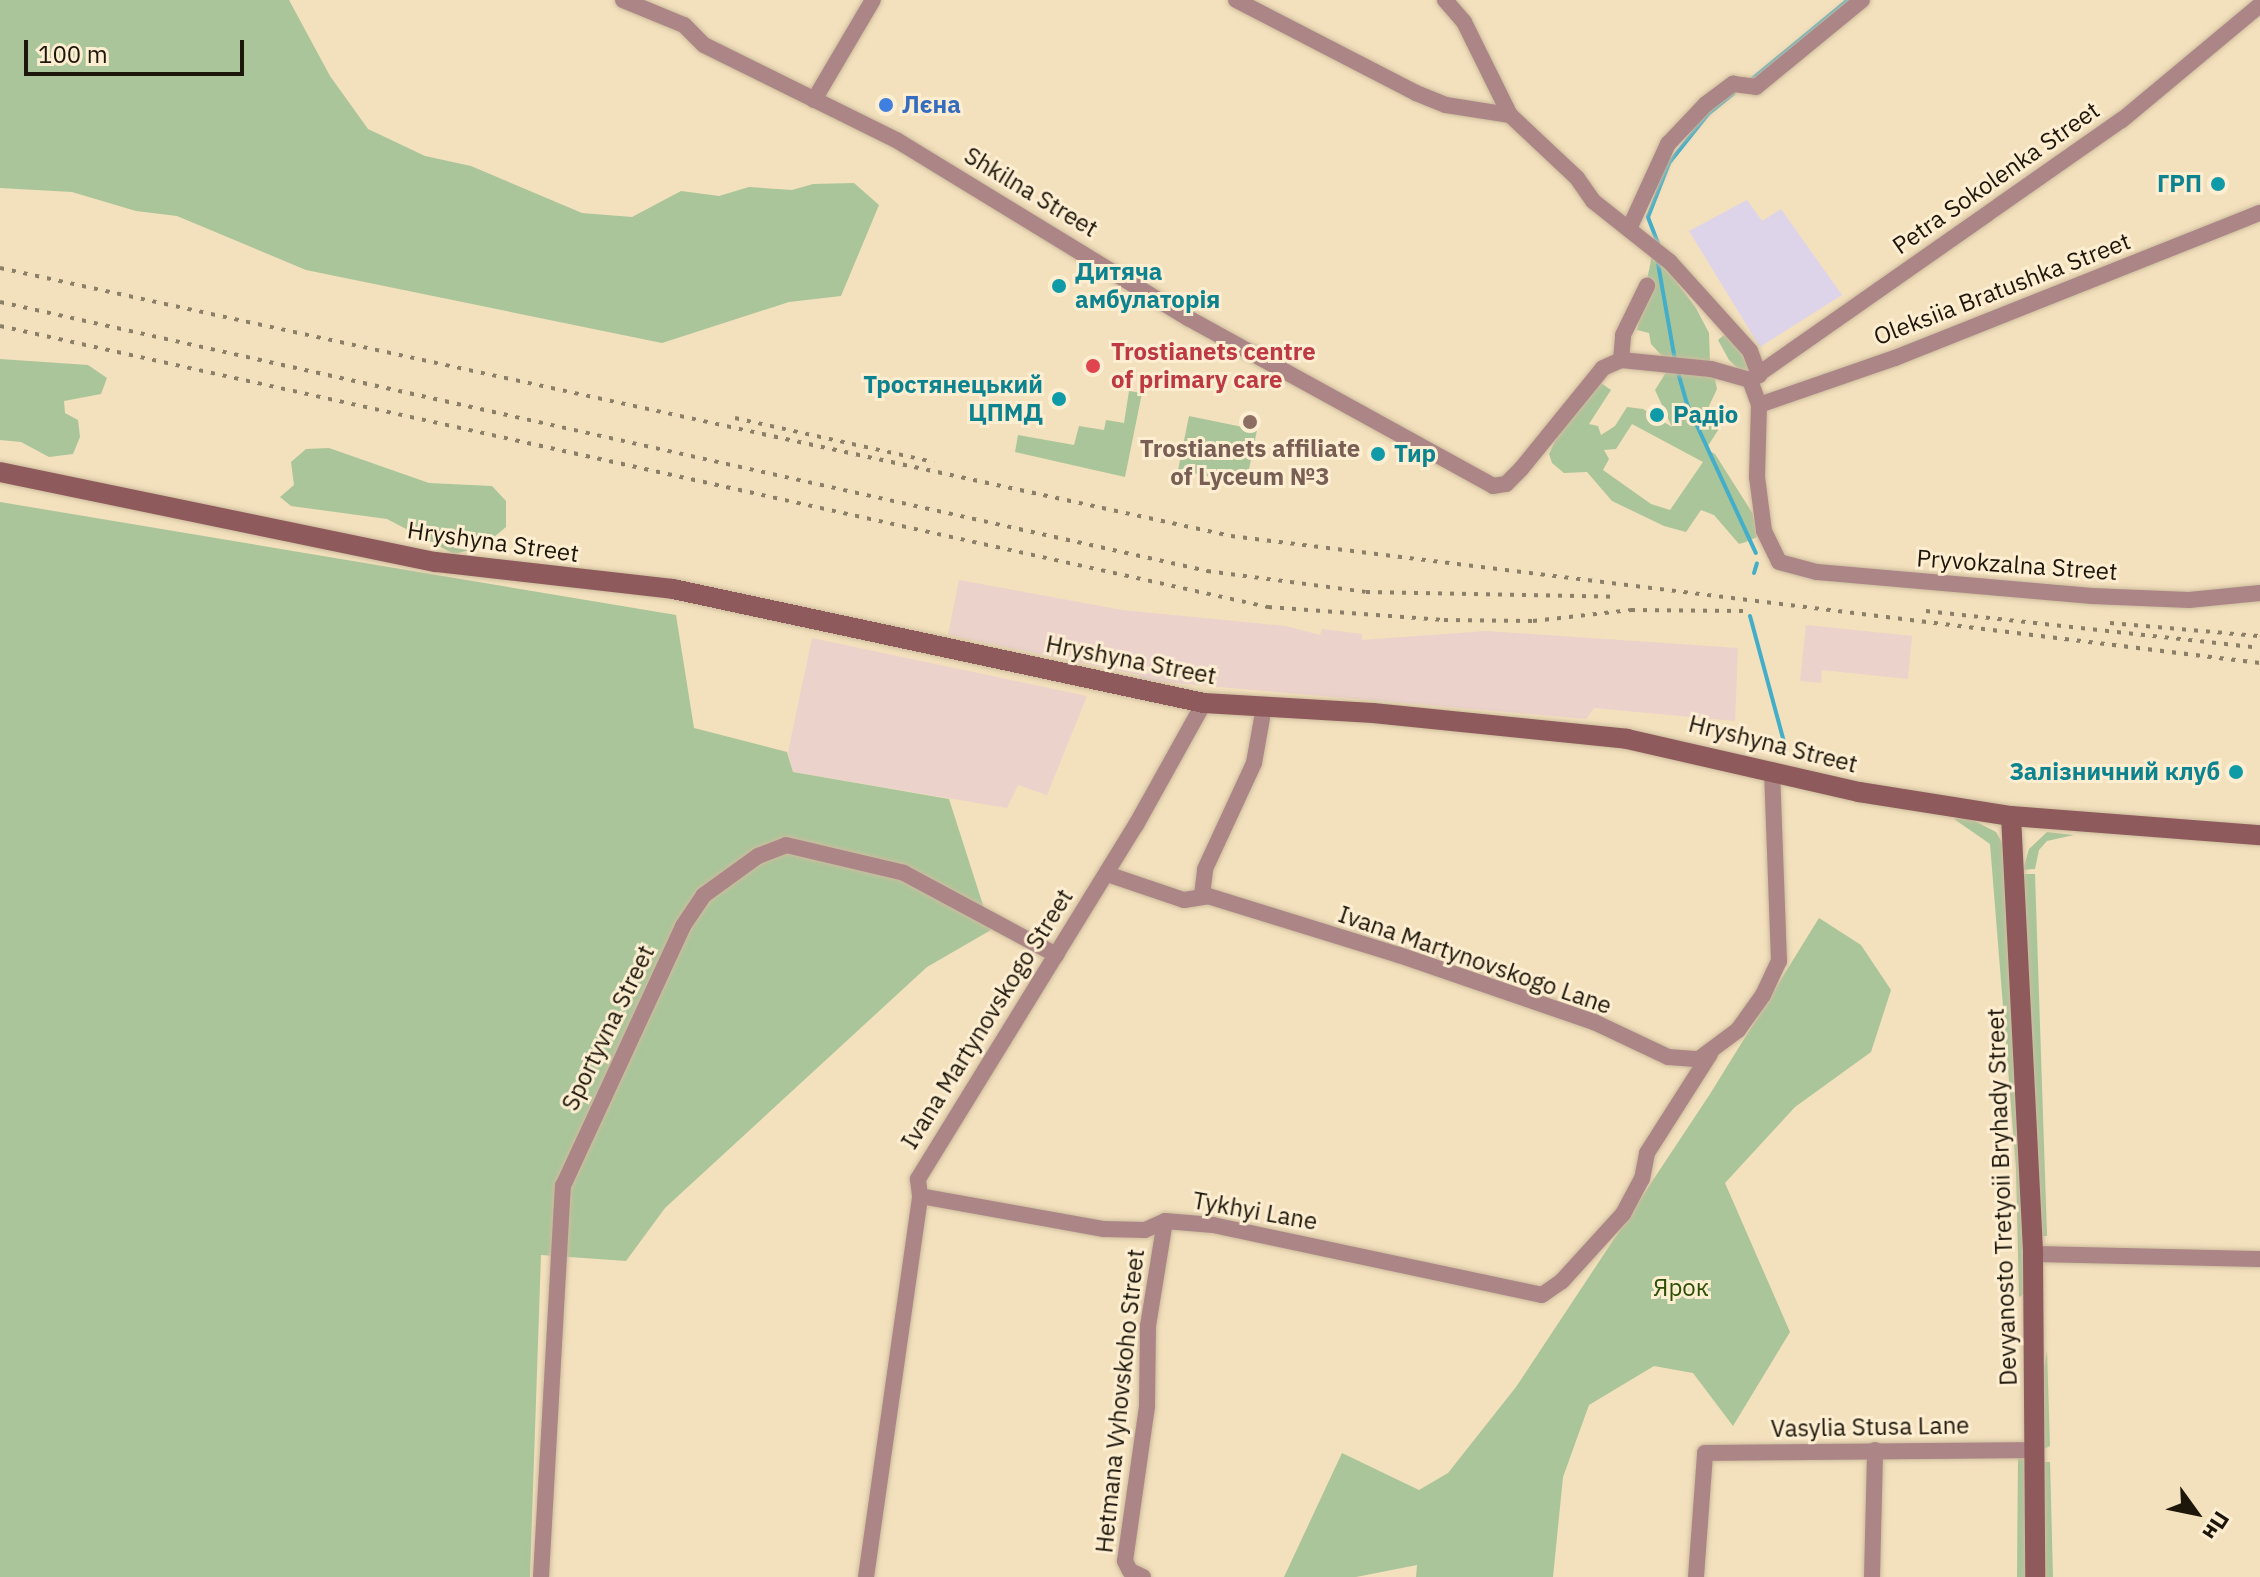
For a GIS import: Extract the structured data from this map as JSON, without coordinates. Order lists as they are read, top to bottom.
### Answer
{
  "streets": {
    "street": [
      "Petra Sokolenka Street",
      "Shkilna Street",
      "Oleksiia Bratushka Street",
      "Hryshyna Street",
      "Pryvokzalna Street",
      "Ivana Martynovskogo Lane",
      "Ivana Martynovskogo Street",
      "Sportyvna Street",
      "Devyanosto Tretyoii Bryhady Street",
      "Tykhyi Lane",
      "Hetmana Vyhovskoho Street",
      "Vasylia Stusa Lane"
    ]
  },
  "crossings": [
    ["Oleksiia Bratushka Street", "Pryvokzalna Street"],
    ["Hryshyna Street", "Ivana Martynovskogo Street"],
    ["Hryshyna Street", "Devyanosto Tretyoii Bryhady Street"],
    ["Ivana Martynovskogo Lane", "Ivana Martynovskogo Street"],
    ["Ivana Martynovskogo Lane", "Tykhyi Lane"],
    ["Ivana Martynovskogo Street", "Sportyvna Street"],
    ["Ivana Martynovskogo Street", "Tykhyi Lane"],
    ["Devyanosto Tretyoii Bryhady Street", "Vasylia Stusa Lane"],
    ["Tykhyi Lane", "Hetmana Vyhovskoho Street"]
  ],
  "parks": ["Ярок"],
  "places": [
    "Лєна",
    "ГРП",
    "Дитяча амбулаторія",
    "Trostianets centre of primary care",
    "Тростянецький ЦПМД",
    "Радіо",
    "Trostianets affiliate of Lyceum №3",
    "Тир",
    "Залізничний клуб"
  ],
  "scale_bar": "100 m",
  "north": "bottom right"
}
